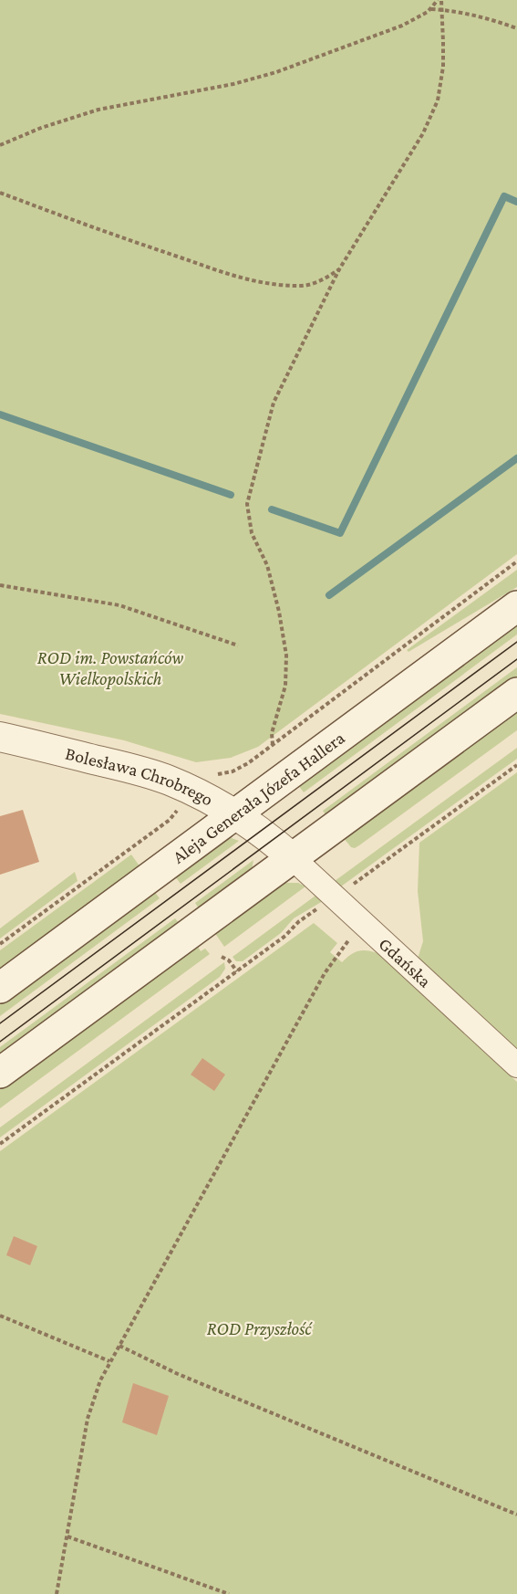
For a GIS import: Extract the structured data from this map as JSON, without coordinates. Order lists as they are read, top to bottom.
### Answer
{
  "streets": {
    "main road": ["Aleja Generała Józefa Hallera"],
    "street": ["Bolesława Chrobrego", "Gdańska"]
  },
  "crossings": [
    ["Bolesława Chrobrego", "Aleja Generała Józefa Hallera"],
    ["Bolesława Chrobrego", "Gdańska"]
  ],
  "parks": ["ROD im. Powstańców Wielkopolskich", "ROD Przyszłość"]
}
